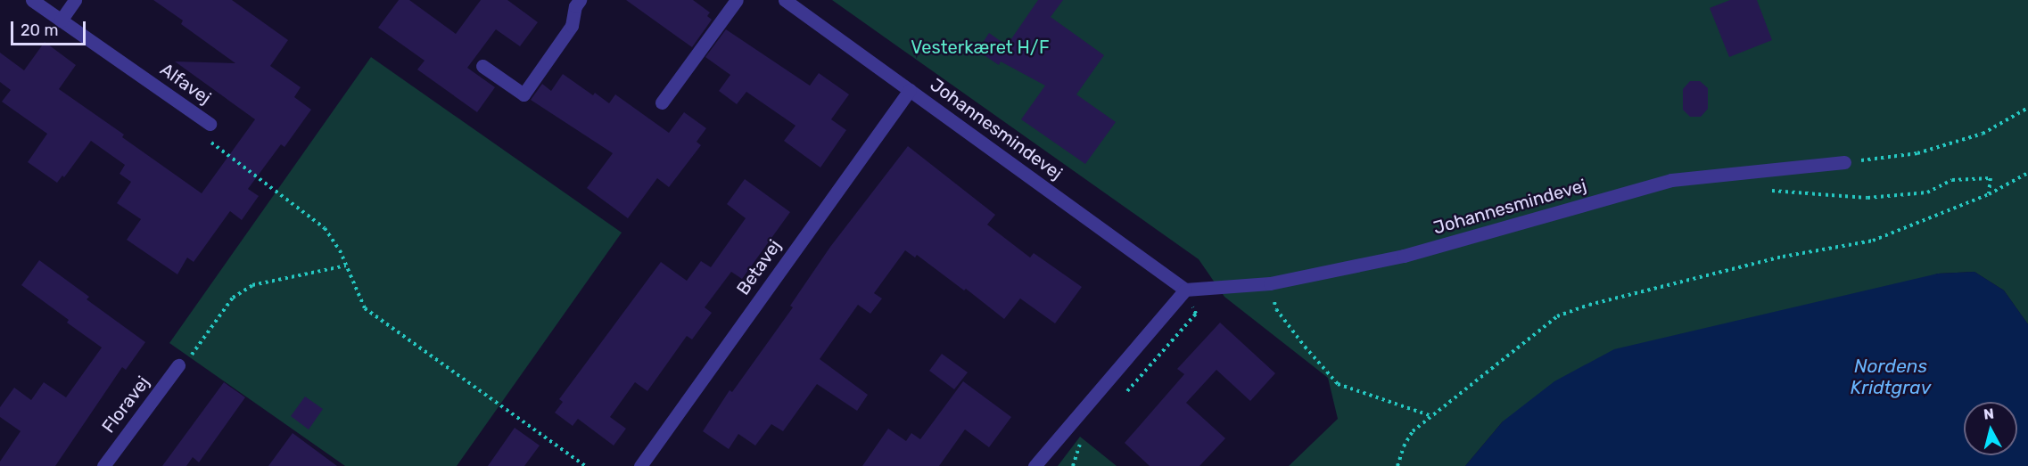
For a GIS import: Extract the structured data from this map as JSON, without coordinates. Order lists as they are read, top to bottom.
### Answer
{
  "streets": {
    "street": [
      "Alfavej",
      "Johannesmindevej",
      "Betavej",
      "Floravej"
    ]
  },
  "crossings": [
    ["Johannesmindevej", "Betavej"]
  ],
  "water": ["Nordens Kridtgrav"],
  "parks": ["Vesterkæret H/F"],
  "scale_bar": "20 m",
  "north": "top"
}
